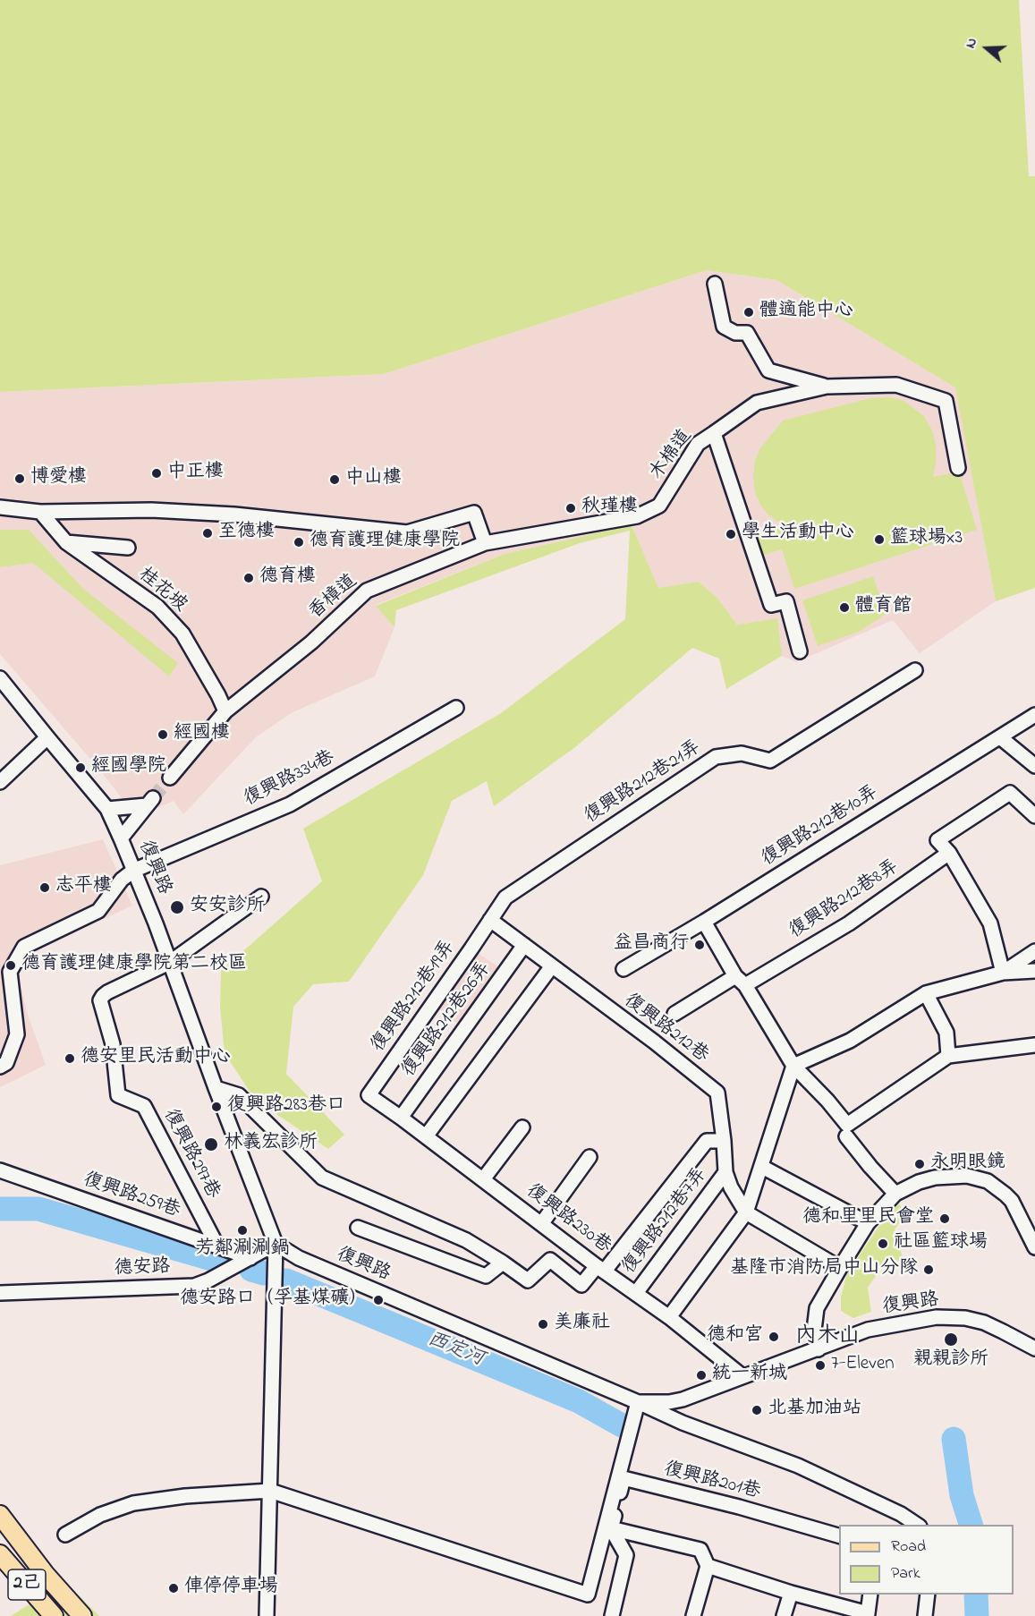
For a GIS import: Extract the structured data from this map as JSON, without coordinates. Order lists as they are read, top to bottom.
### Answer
{
  "streets": {
    "main road": ["2己"],
    "street": [
      "木棉道",
      "桂花坡",
      "香樟道",
      "復興路334巷",
      "復興路212巷21弄",
      "復興路212巷10弄",
      "復興路",
      "復興路212巷8弄",
      "復興路212巷19弄",
      "復興路212巷26弄",
      "復興路212巷",
      "復興路297巷",
      "復興路259巷",
      "復興路230巷",
      "復興路212巷7弄",
      "德安路",
      "復興路201巷"
    ]
  },
  "crossings": [
    ["木棉道", "香樟道"],
    ["桂花坡", "香樟道"],
    ["復興路334巷", "復興路"],
    ["復興路212巷21弄", "復興路212巷19弄"],
    ["復興路212巷21弄", "復興路212巷"],
    ["復興路", "復興路297巷"],
    ["復興路", "復興路230巷"],
    ["復興路", "德安路"],
    ["復興路212巷19弄", "復興路212巷"],
    ["復興路212巷19弄", "復興路230巷"],
    ["復興路212巷26弄", "復興路212巷"],
    ["復興路212巷26弄", "復興路230巷"],
    ["復興路212巷", "復興路212巷7弄"],
    ["復興路297巷", "復興路259巷"],
    ["復興路259巷", "德安路"],
    ["復興路230巷", "復興路212巷7弄"]
  ],
  "districts": ["內木山"],
  "water": ["西定河"],
  "places": [
    "體適能中心",
    "中正樓",
    "博愛樓",
    "中山樓",
    "秋瑾樓",
    "至德樓",
    "學生活動中心",
    "籃球場x3",
    "德育護理健康學院",
    "德育樓",
    "體育館",
    "經國樓",
    "經國學院",
    "志平樓",
    "安安診所",
    "益昌商行",
    "德育護理健康學院第二校區",
    "德安里民活動中心",
    "復興路283巷口",
    "林義宏診所",
    "永明眼鏡",
    "德和里里民會堂",
    "芳鄰涮涮鍋",
    "社區籃球場",
    "基隆市消防局中山分隊",
    "德安路口（孚基煤礦）",
    "美廉社",
    "德和宮",
    "親親診所",
    "7-Eleven",
    "統一新城",
    "北基加油站",
    "俥停停車場"
  ],
  "legend": ["Road", "Park"],
  "north": "left"
}
